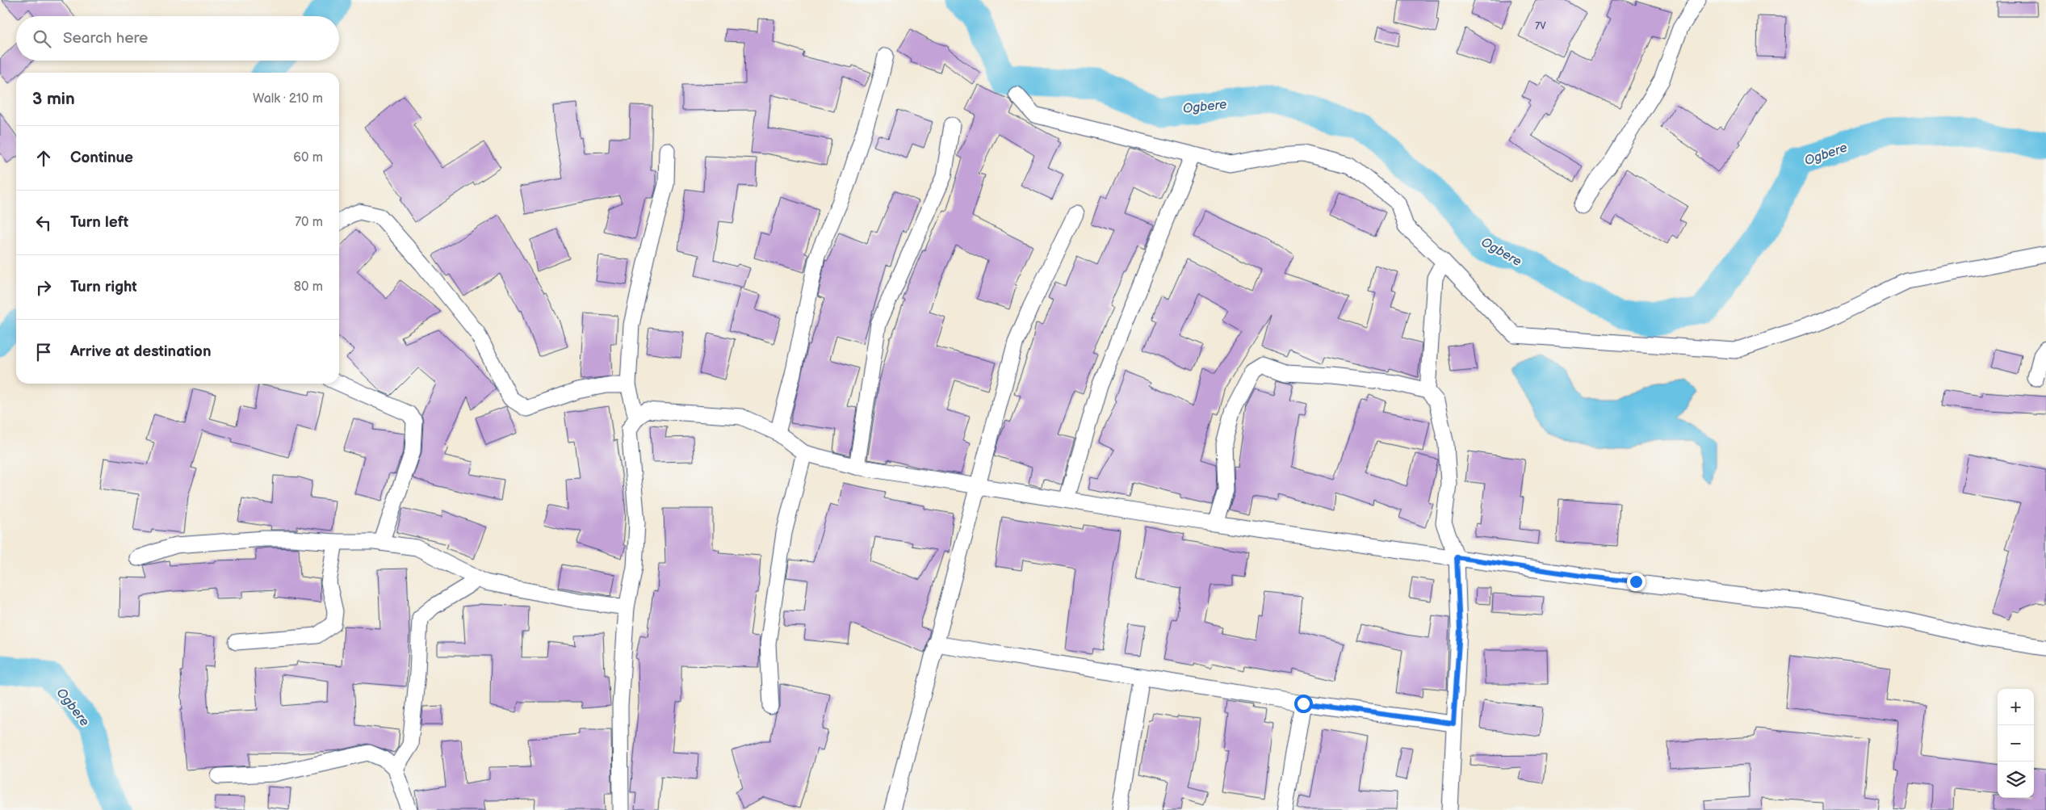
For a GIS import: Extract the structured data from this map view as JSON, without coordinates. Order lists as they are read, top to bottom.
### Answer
{
  "water": ["Ogbere"],
  "house_numbers": ["7V"],
  "page": {
    "search": "Search here",
    "heading": ["3 min", "Walk · 210 m"],
    "list": [
      ["Continue", "60 m"],
      ["Turn left", "70 m"],
      ["Turn right", "80 m"],
      "Arrive at destination"
    ],
    "map_buttons": ["+", "−"]
  }
}
